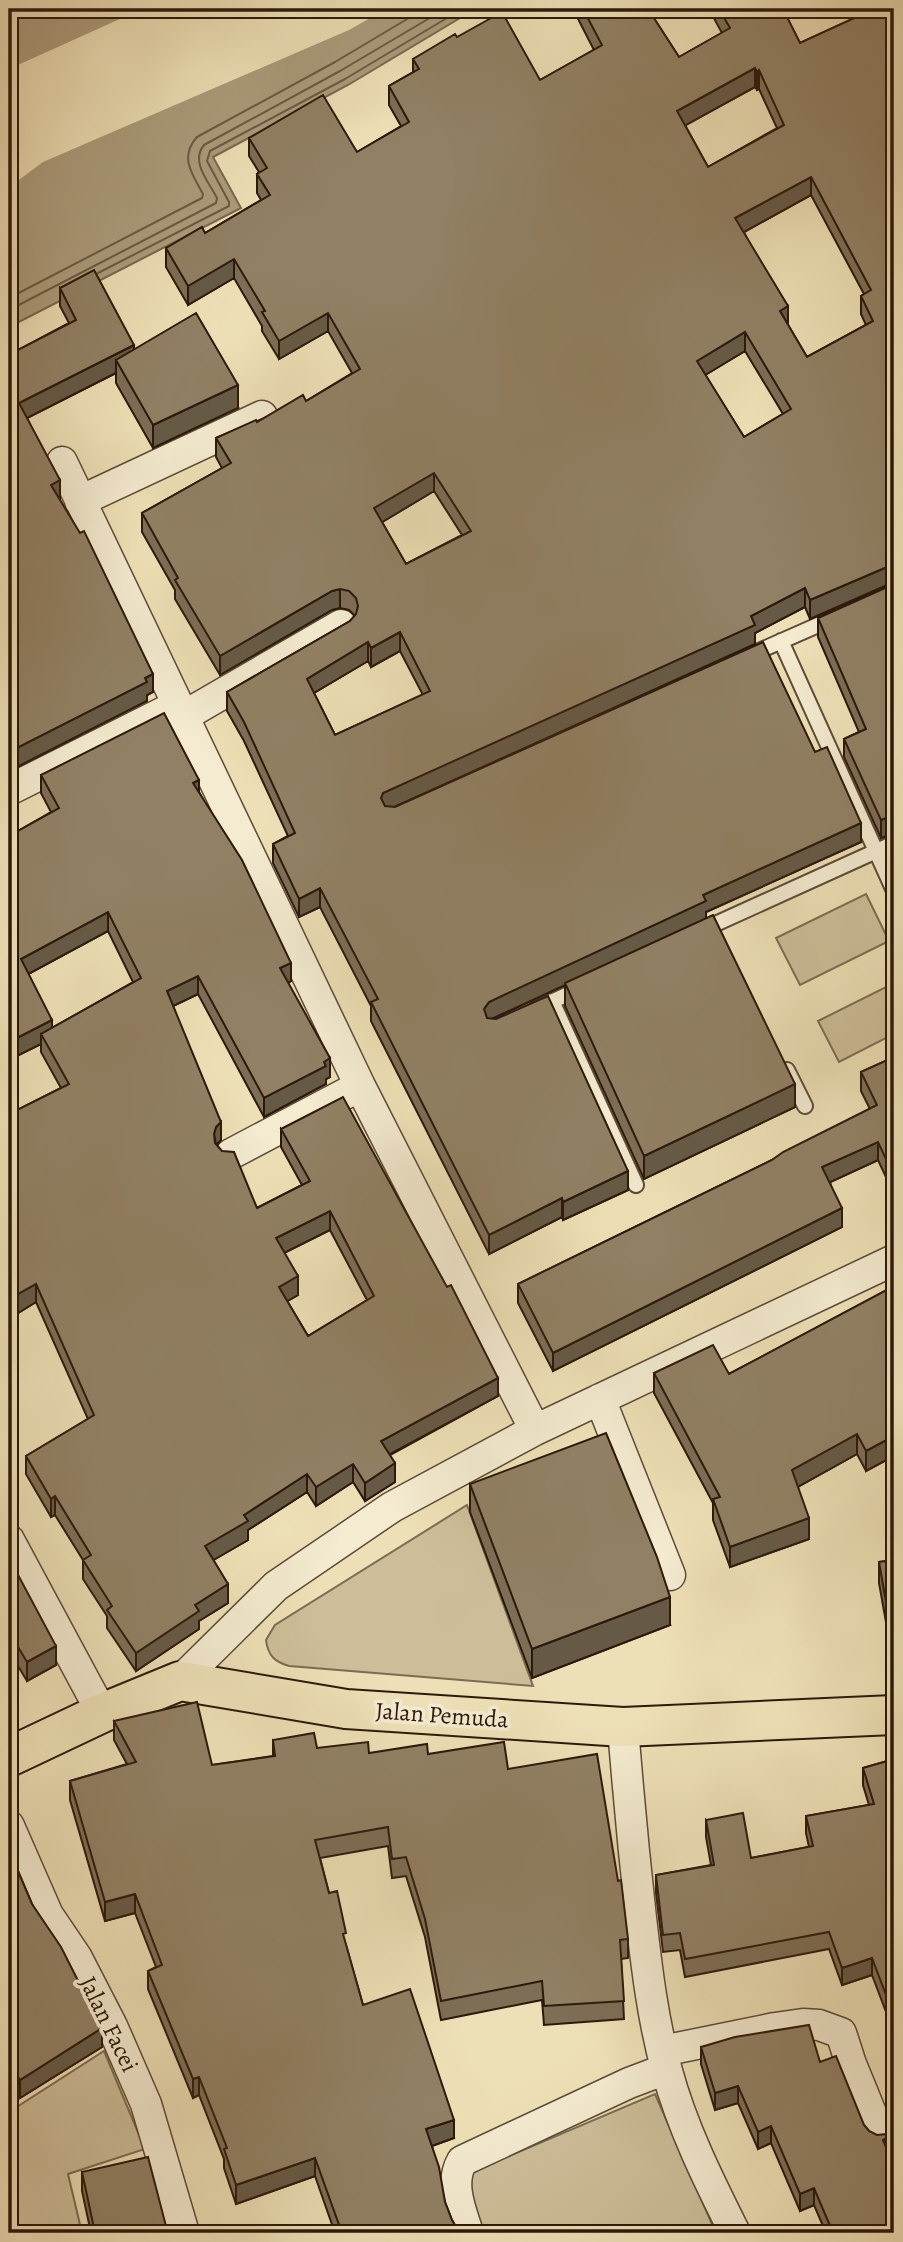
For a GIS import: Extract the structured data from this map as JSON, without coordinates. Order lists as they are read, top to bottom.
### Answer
{
  "streets": {
    "highway": ["Jalan Pemuda"],
    "street": ["Jalan Facei"]
  }
}
